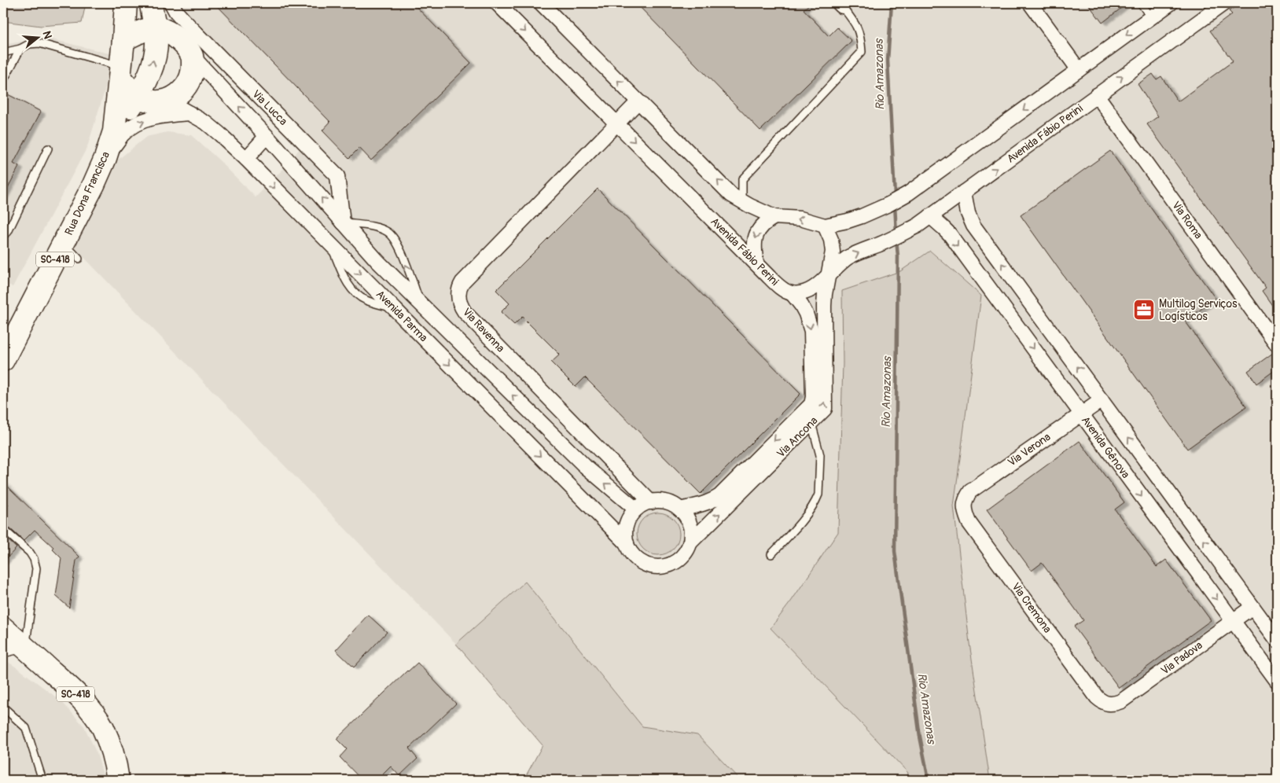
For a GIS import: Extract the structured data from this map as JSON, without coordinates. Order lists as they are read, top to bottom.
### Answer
{
  "streets": {
    "main road": ["Rua Dona Francisca", "SC-418"],
    "street": [
      "Via Lucca",
      "Avenida Fábio Perini",
      "Via Roma",
      "Avenida Parma",
      "Via Ravenna",
      "Via Ancona",
      "Avenida Gênova",
      "Via Verona",
      "Via Cremona",
      "Via Padova"
    ]
  },
  "crossings": [
    ["Via Lucca", "Avenida Parma"],
    ["Avenida Fábio Perini", "Via Roma"],
    ["Avenida Fábio Perini", "Via Ravenna"],
    ["Avenida Fábio Perini", "Via Ancona"],
    ["Avenida Fábio Perini", "Avenida Gênova"],
    ["Avenida Parma", "Via Ravenna"],
    ["Avenida Parma", "Via Ancona"],
    ["Via Ravenna", "Via Ancona"],
    ["Avenida Gênova", "Via Verona"],
    ["Avenida Gênova", "Via Padova"],
    ["Via Verona", "Via Cremona"],
    ["Via Cremona", "Via Padova"]
  ],
  "water": ["Rio Amazonas"],
  "places": {
    "office": ["Multilog Serviços Logísticos"]
  },
  "north": "right"
}
